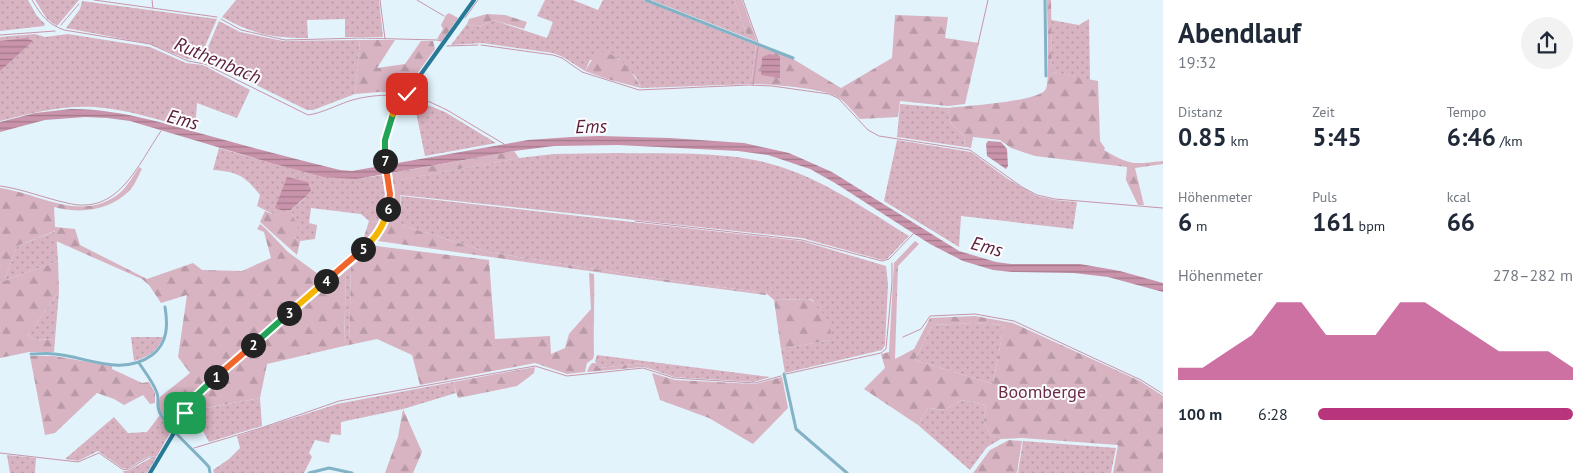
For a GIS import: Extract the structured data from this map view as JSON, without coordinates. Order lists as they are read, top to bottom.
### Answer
{
  "water": ["Ruthenbach", "Ems"],
  "parks": ["Boomberge"],
  "page": {
    "heading": ["Abendlauf", "19:32"],
    "stats": [
      ["Distanz", "0.85 km"],
      ["Zeit", "5:45"],
      ["Tempo", "6:46 /km"],
      ["Höhenmeter", "6 m"],
      ["Puls", "161 bpm"],
      ["kcal", "66"]
    ],
    "pins": [
      "7",
      "6",
      "5",
      "4",
      "3",
      "2",
      "1"
    ],
    "chart": ["Höhenmeter", "278–282 m"],
    "list": [
      {
        "name": "100 m",
        "note": "6:28"
      }
    ]
  }
}
